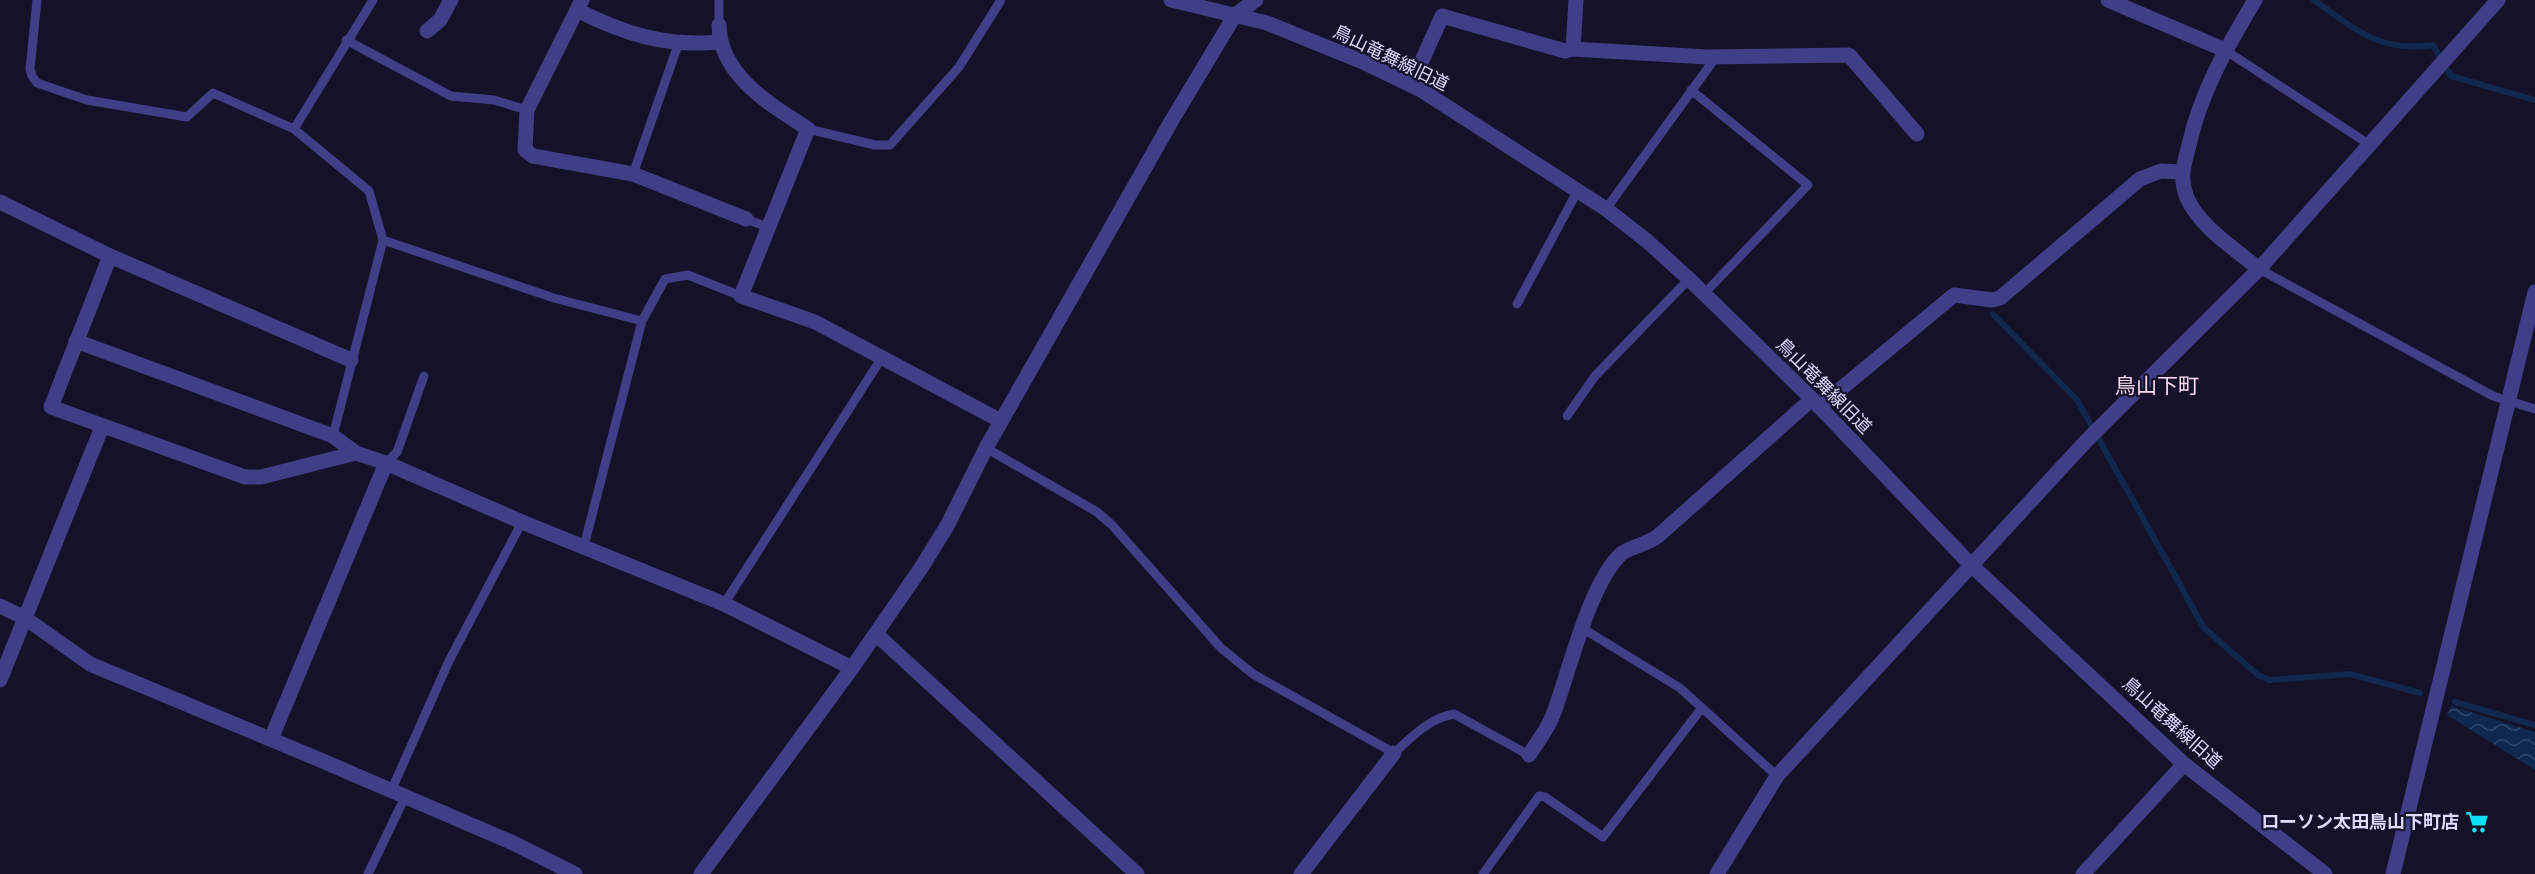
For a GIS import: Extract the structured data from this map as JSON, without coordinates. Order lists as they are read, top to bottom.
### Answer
{
  "streets": {
    "street": ["鳥山竜舞線旧道"]
  },
  "districts": ["鳥山下町"],
  "places": {
    "supermarket": ["ローソン太田鳥山下町店"]
  }
}
